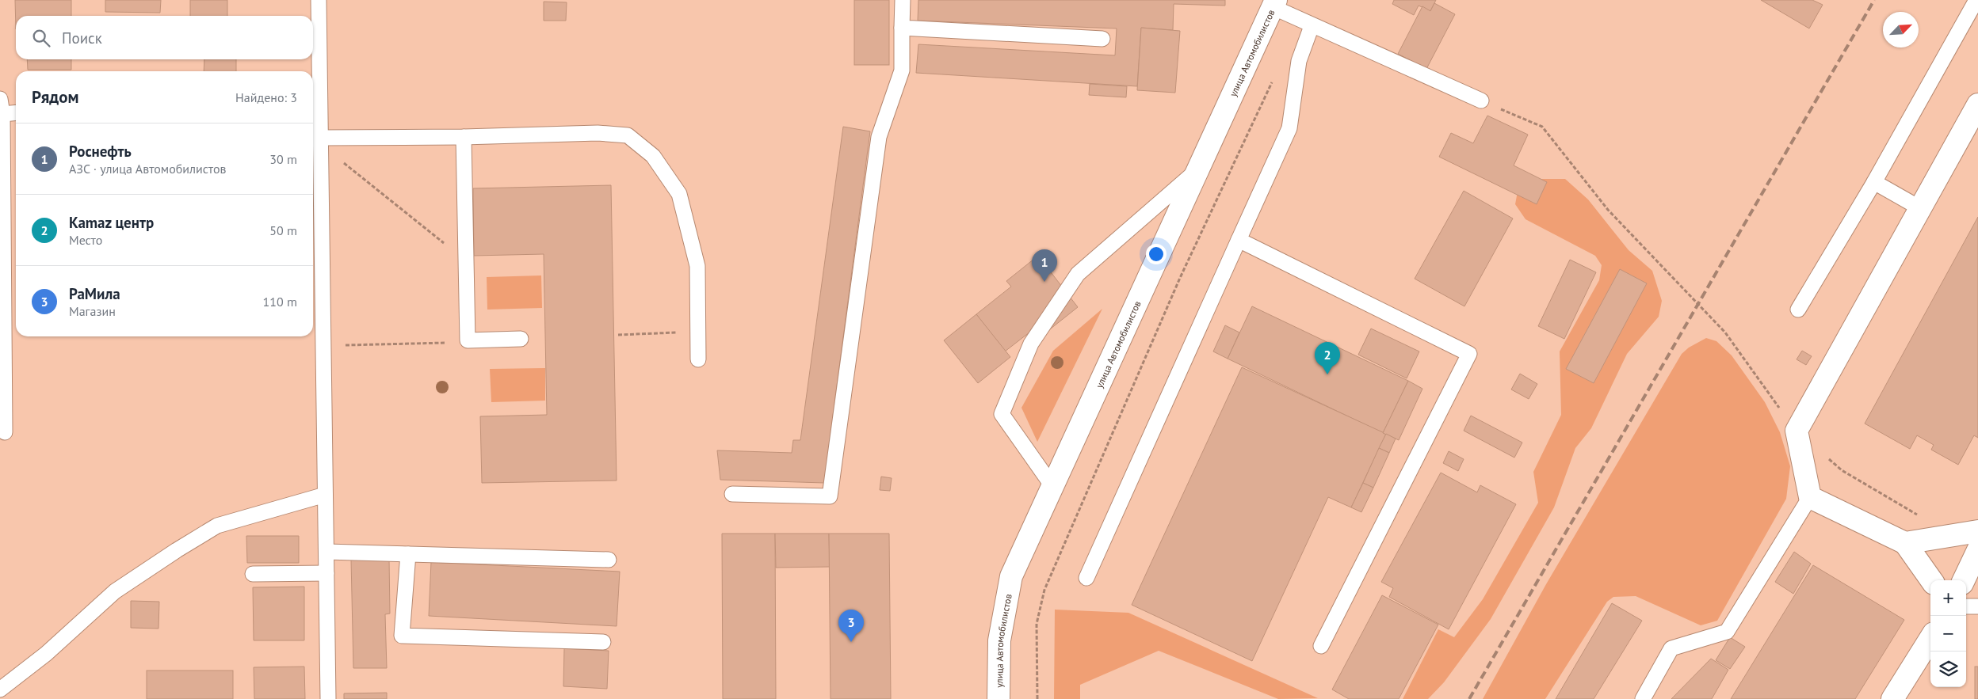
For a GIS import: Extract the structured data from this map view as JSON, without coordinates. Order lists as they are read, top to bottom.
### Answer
{
  "streets": {
    "street": ["улица Автомобилистов"]
  },
  "north": "top right",
  "page": {
    "search": "Поиск",
    "heading": ["Рядом", "Найдено: 3"],
    "list": [
      {
        "mark": "1",
        "name": "Роснефть",
        "note": "АЗС · улица Автомобилистов",
        "value": "30 m"
      },
      {
        "mark": "2",
        "name": "Kamaz центр",
        "note": "Место",
        "value": "50 m"
      },
      {
        "mark": "3",
        "name": "РаМила",
        "note": "Магазин",
        "value": "110 m"
      }
    ],
    "pins": ["1", "2", "3"],
    "map_buttons": ["+", "−"]
  }
}
